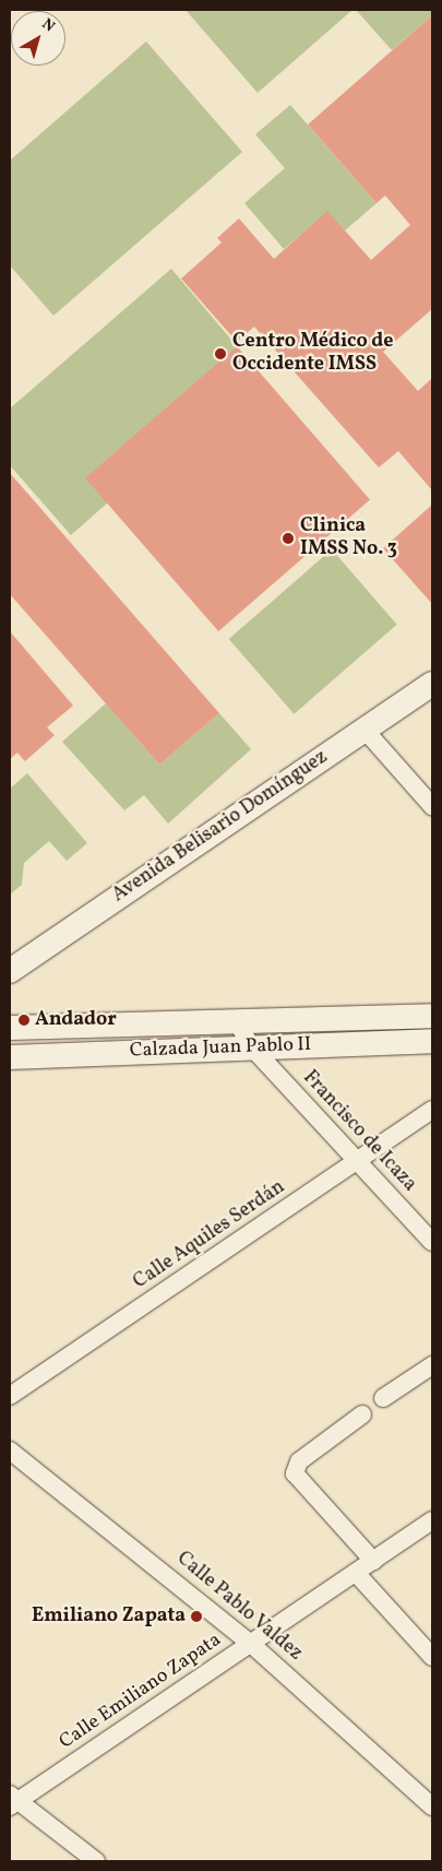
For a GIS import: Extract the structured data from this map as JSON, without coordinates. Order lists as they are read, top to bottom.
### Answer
{
  "streets": {
    "main road": ["Avenida Belisario Domínguez", "Calzada Juan Pablo II"],
    "street": [
      "Francisco de Icaza",
      "Calle Aquiles Serdán",
      "Calle Pablo Valdez",
      "Calle Emiliano Zapata"
    ]
  },
  "crossings": [
    ["Calzada Juan Pablo II", "Francisco de Icaza"],
    ["Francisco de Icaza", "Calle Aquiles Serdán"],
    ["Calle Pablo Valdez", "Calle Emiliano Zapata"]
  ],
  "places": [
    "Centro Médico de Occidente IMSS",
    "Clinica IMSS No. 3",
    "Andador",
    "Emiliano Zapata"
  ],
  "north": "top right"
}
